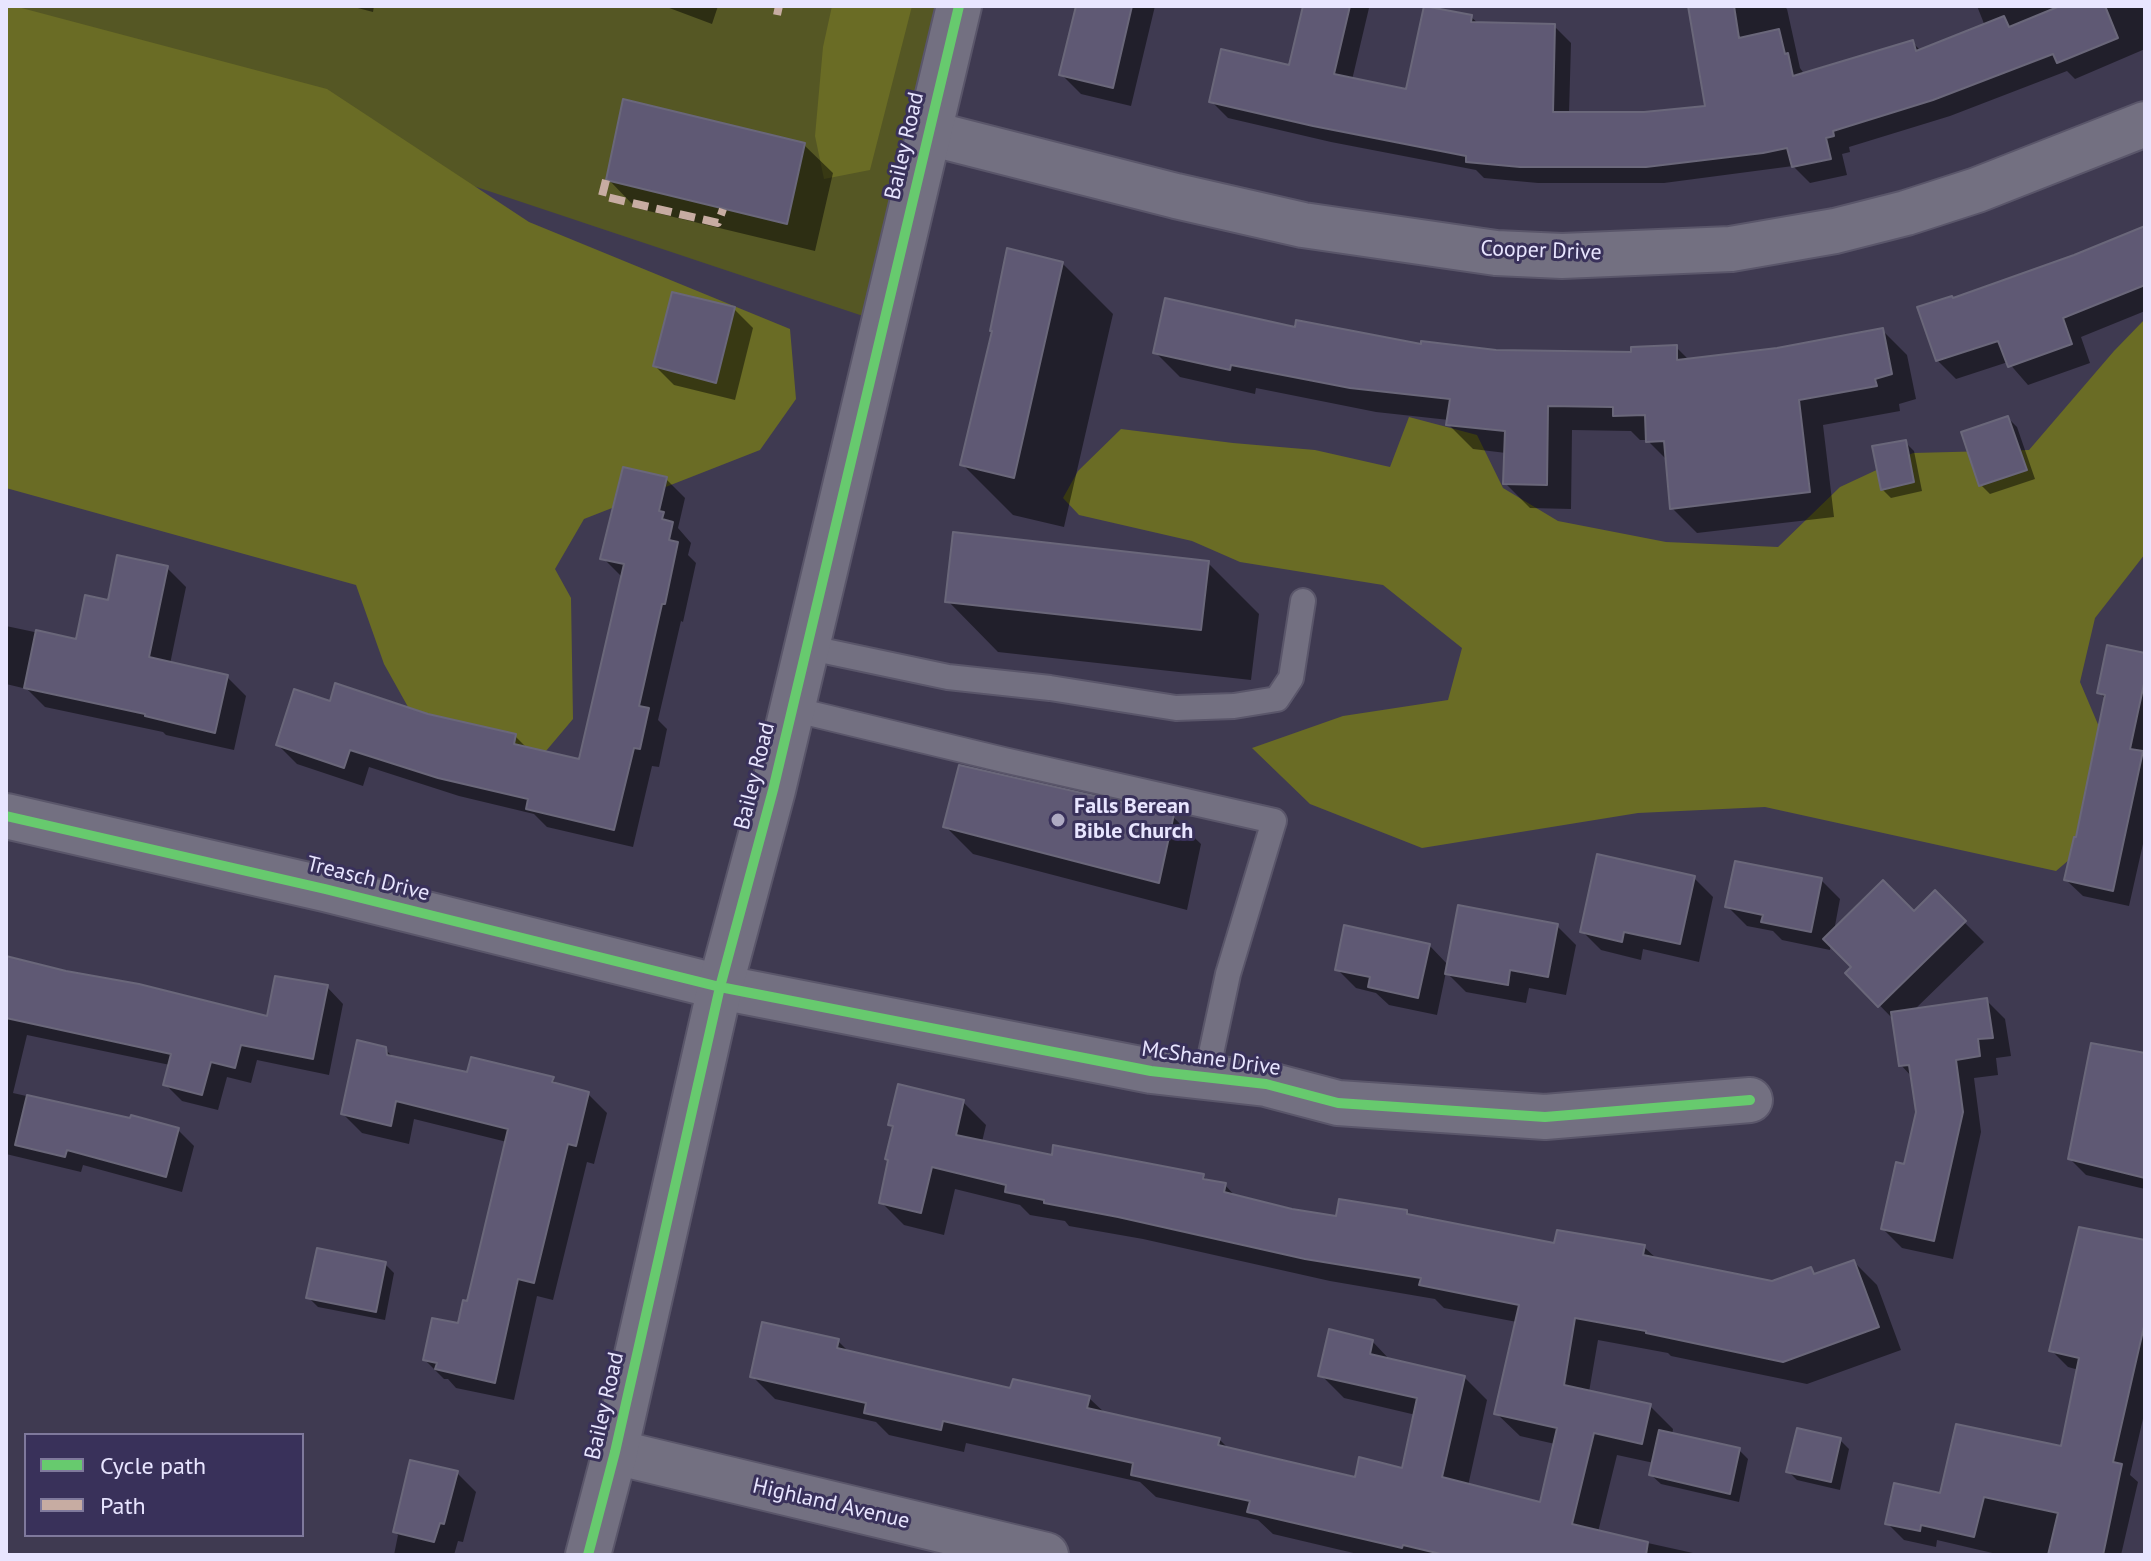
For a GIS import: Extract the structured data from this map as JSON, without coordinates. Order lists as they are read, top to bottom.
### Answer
{
  "streets": {
    "street": [
      "Bailey Road",
      "Cooper Drive",
      "Treasch Drive",
      "McShane Drive",
      "Highland Avenue"
    ]
  },
  "crossings": [
    ["Bailey Road", "Cooper Drive"],
    ["Bailey Road", "Treasch Drive"],
    ["Bailey Road", "McShane Drive"],
    ["Bailey Road", "Highland Avenue"],
    ["Treasch Drive", "McShane Drive"]
  ],
  "places": ["Falls Berean Bible Church"],
  "legend": ["Cycle path", "Path"]
}
